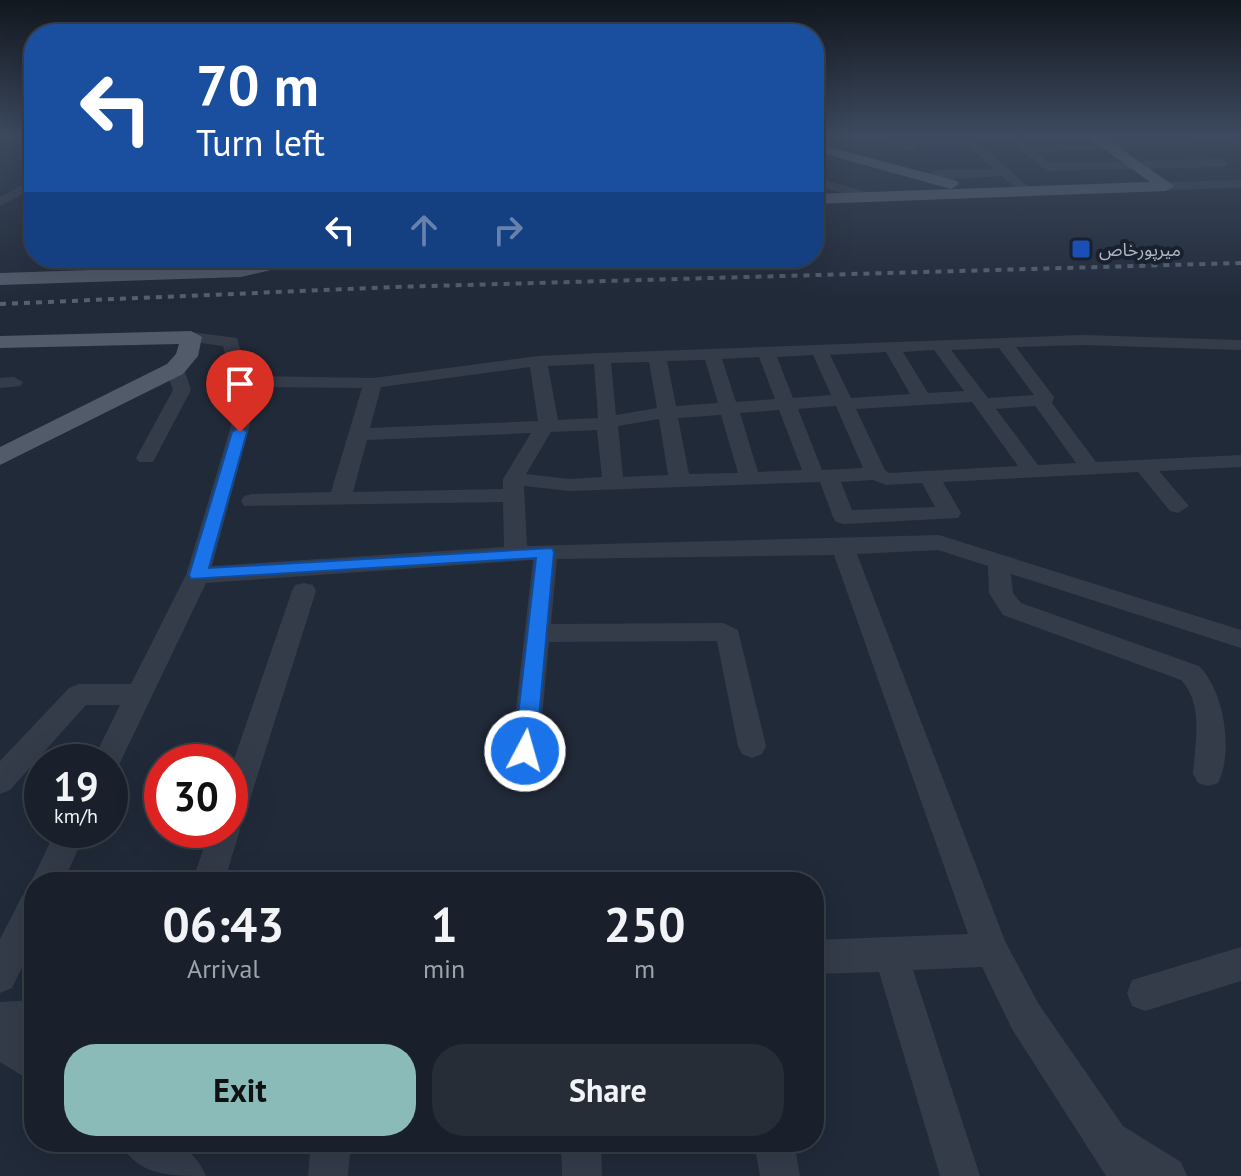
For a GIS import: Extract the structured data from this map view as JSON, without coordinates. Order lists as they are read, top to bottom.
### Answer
{
  "places": {
    "transit": ["ميرپورخاص"]
  },
  "page": {
    "turn": ["70 m", "Turn left"],
    "speed": "19 km/h",
    "limit": "30",
    "eta": [
      "06:43",
      "Arrival",
      "1",
      "min",
      "250",
      "m"
    ],
    "buttons": ["Exit", "Share"]
  }
}
